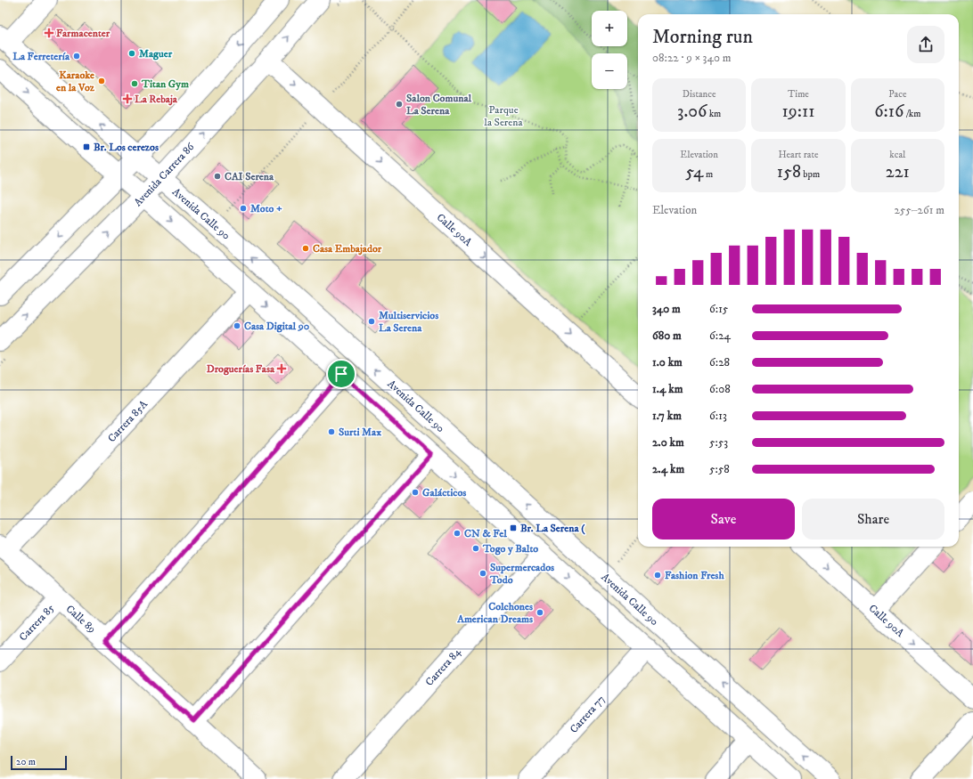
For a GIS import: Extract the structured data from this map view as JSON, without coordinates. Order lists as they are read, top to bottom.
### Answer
{
  "streets": {
    "main road": [
      "Avenida Carrera 86",
      "Avenida Calle 90",
      "Calle 90A",
      "Carrera 85A",
      "Calle 89",
      "Carrera 85",
      "Carrera 84",
      "Carrera 77"
    ]
  },
  "crossings": [
    ["Avenida Carrera 86", "Avenida Calle 90"],
    ["Avenida Carrera 86", "Calle 90A"],
    ["Carrera 85A", "Calle 89"],
    ["Calle 89", "Carrera 85"]
  ],
  "one_way": ["Calle 90A"],
  "parks": ["Parque la Serena"],
  "places": {
    "health": ["Farmacenter", "La Rebaja", "Droguerías Fasa"],
    "other": [
      "Maguer",
      "La Ferretería",
      "Karaoke en la Voz",
      "Titan Gym",
      "Salon Comunal La Serena",
      "CAI Serena",
      "Moto +",
      "Casa Embajador",
      "Multiservicios La Serena",
      "Casa Digital 90",
      "Surti Max",
      "Galácticos",
      "CN & Fel",
      "Togo y Balto",
      "Supermercados Todo",
      "Fashion Fresh",
      "Colchones American Dreams"
    ],
    "transit": ["Br. Los cerezos", "Br. La Serena ("]
  },
  "scale_bar": "20 m",
  "page": {
    "map_buttons": ["+", "−"],
    "heading": ["Morning run", "08:22 · 9 × 340 m"],
    "stats": [
      ["Distance", "3.06 km"],
      ["Time", "19:11"],
      ["Pace", "6:16 /km"],
      ["Elevation", "54 m"],
      ["Heart rate", "158 bpm"],
      ["kcal", "221"]
    ],
    "chart": ["Elevation", "255–261 m"],
    "list": [
      {
        "name": "340 m",
        "note": "6:15"
      },
      {
        "name": "680 m",
        "note": "6:24"
      },
      {
        "name": "1.0 km",
        "note": "6:28"
      },
      {
        "name": "1.4 km",
        "note": "6:08"
      },
      {
        "name": "1.7 km",
        "note": "6:13"
      },
      {
        "name": "2.0 km",
        "note": "5:53"
      },
      {
        "name": "2.4 km",
        "note": "5:58"
      }
    ],
    "buttons": ["Save", "Share"],
    "scale": "20 m"
  }
}
